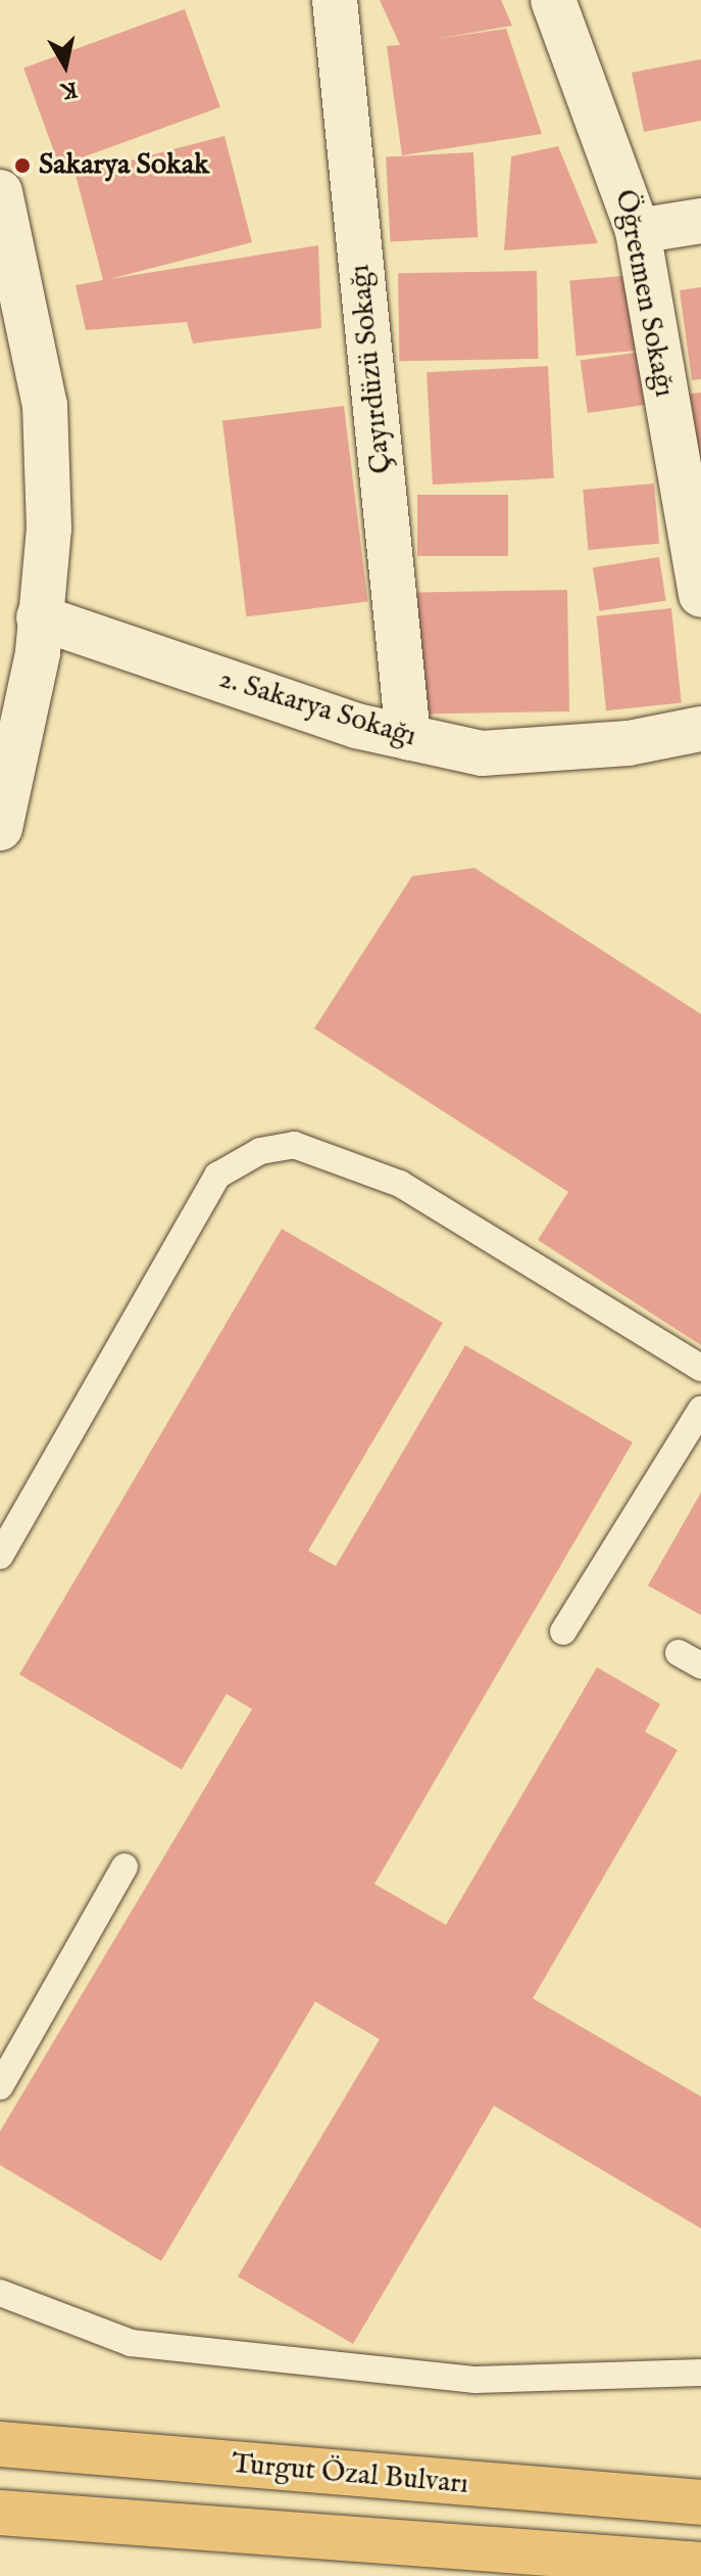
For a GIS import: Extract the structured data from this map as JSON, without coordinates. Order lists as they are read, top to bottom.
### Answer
{
  "streets": {
    "main road": ["Turgut Özal Bulvarı"],
    "street": ["Öğretmen Sokağı", "Çayırdüzü Sokağı", "2. Sakarya Sokağı"]
  },
  "crossings": [
    ["Çayırdüzü Sokağı", "2. Sakarya Sokağı"]
  ],
  "places": ["Sakarya Sokak"],
  "north": "bottom"
}
